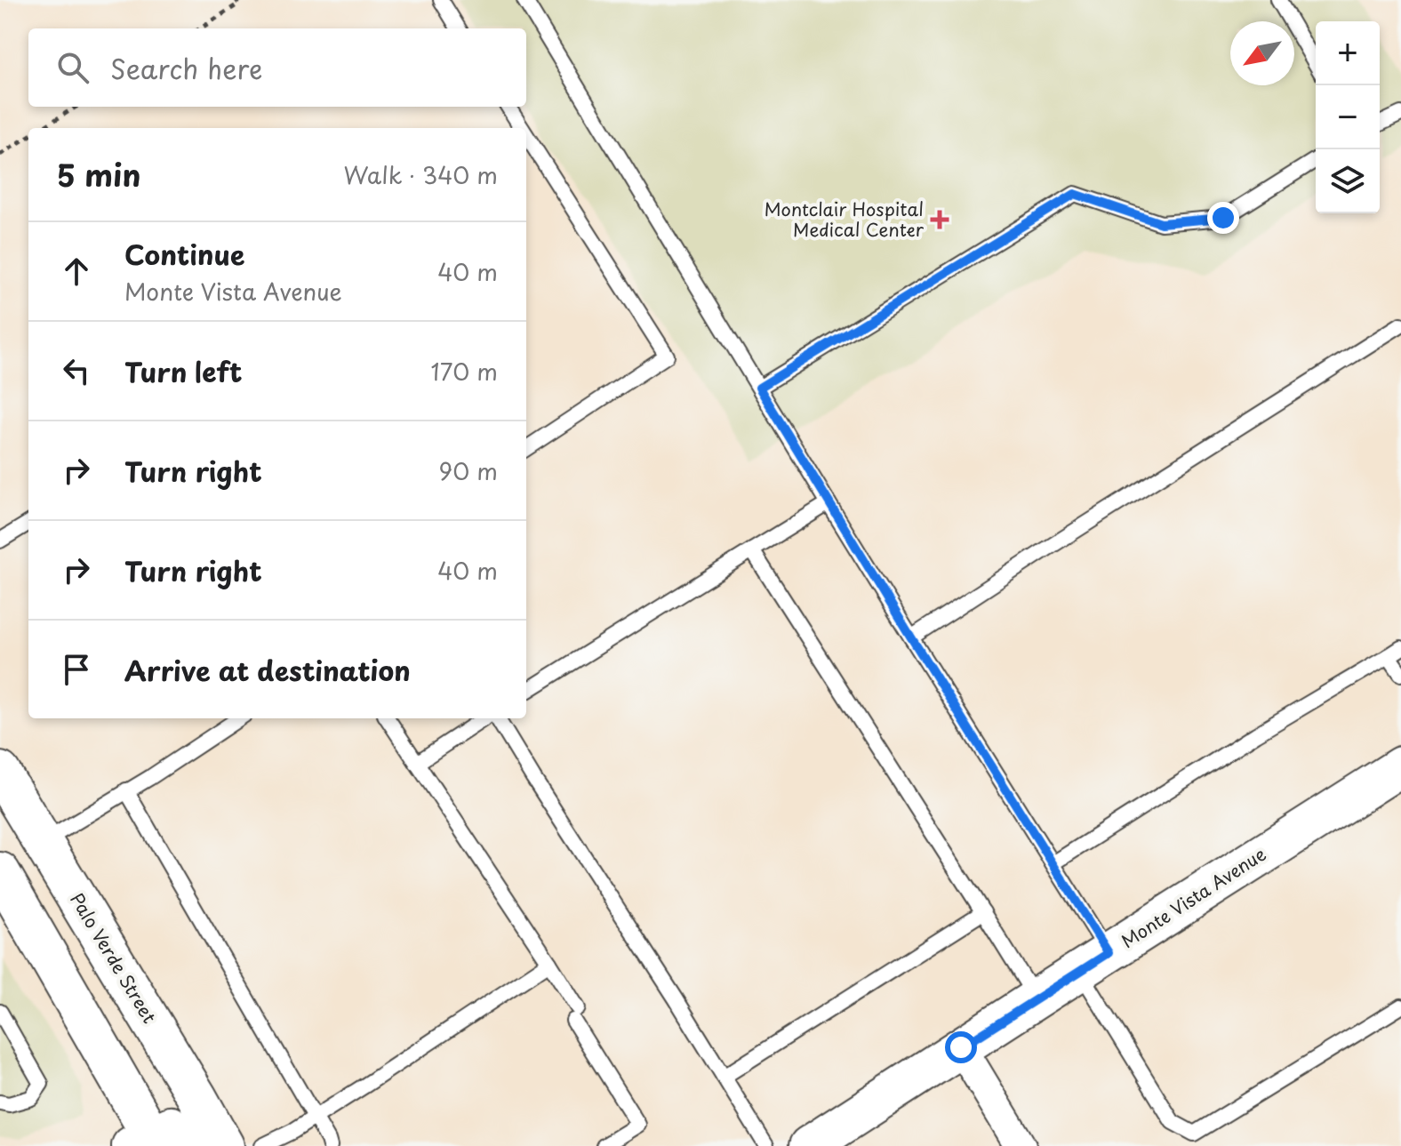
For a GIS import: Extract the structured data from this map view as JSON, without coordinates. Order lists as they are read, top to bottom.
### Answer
{
  "streets": {
    "street": ["Monte Vista Avenue", "Palo Verde Street"]
  },
  "places": {
    "health": ["Montclair Hospital Medical Center"]
  },
  "north": "bottom left",
  "page": {
    "map_buttons": ["+", "−"],
    "search": "Search here",
    "heading": ["5 min", "Walk · 340 m"],
    "list": [
      ["Continue", "Monte Vista Avenue", "40 m"],
      ["Turn left", "170 m"],
      ["Turn right", "90 m"],
      ["Turn right", "40 m"],
      "Arrive at destination"
    ]
  }
}
